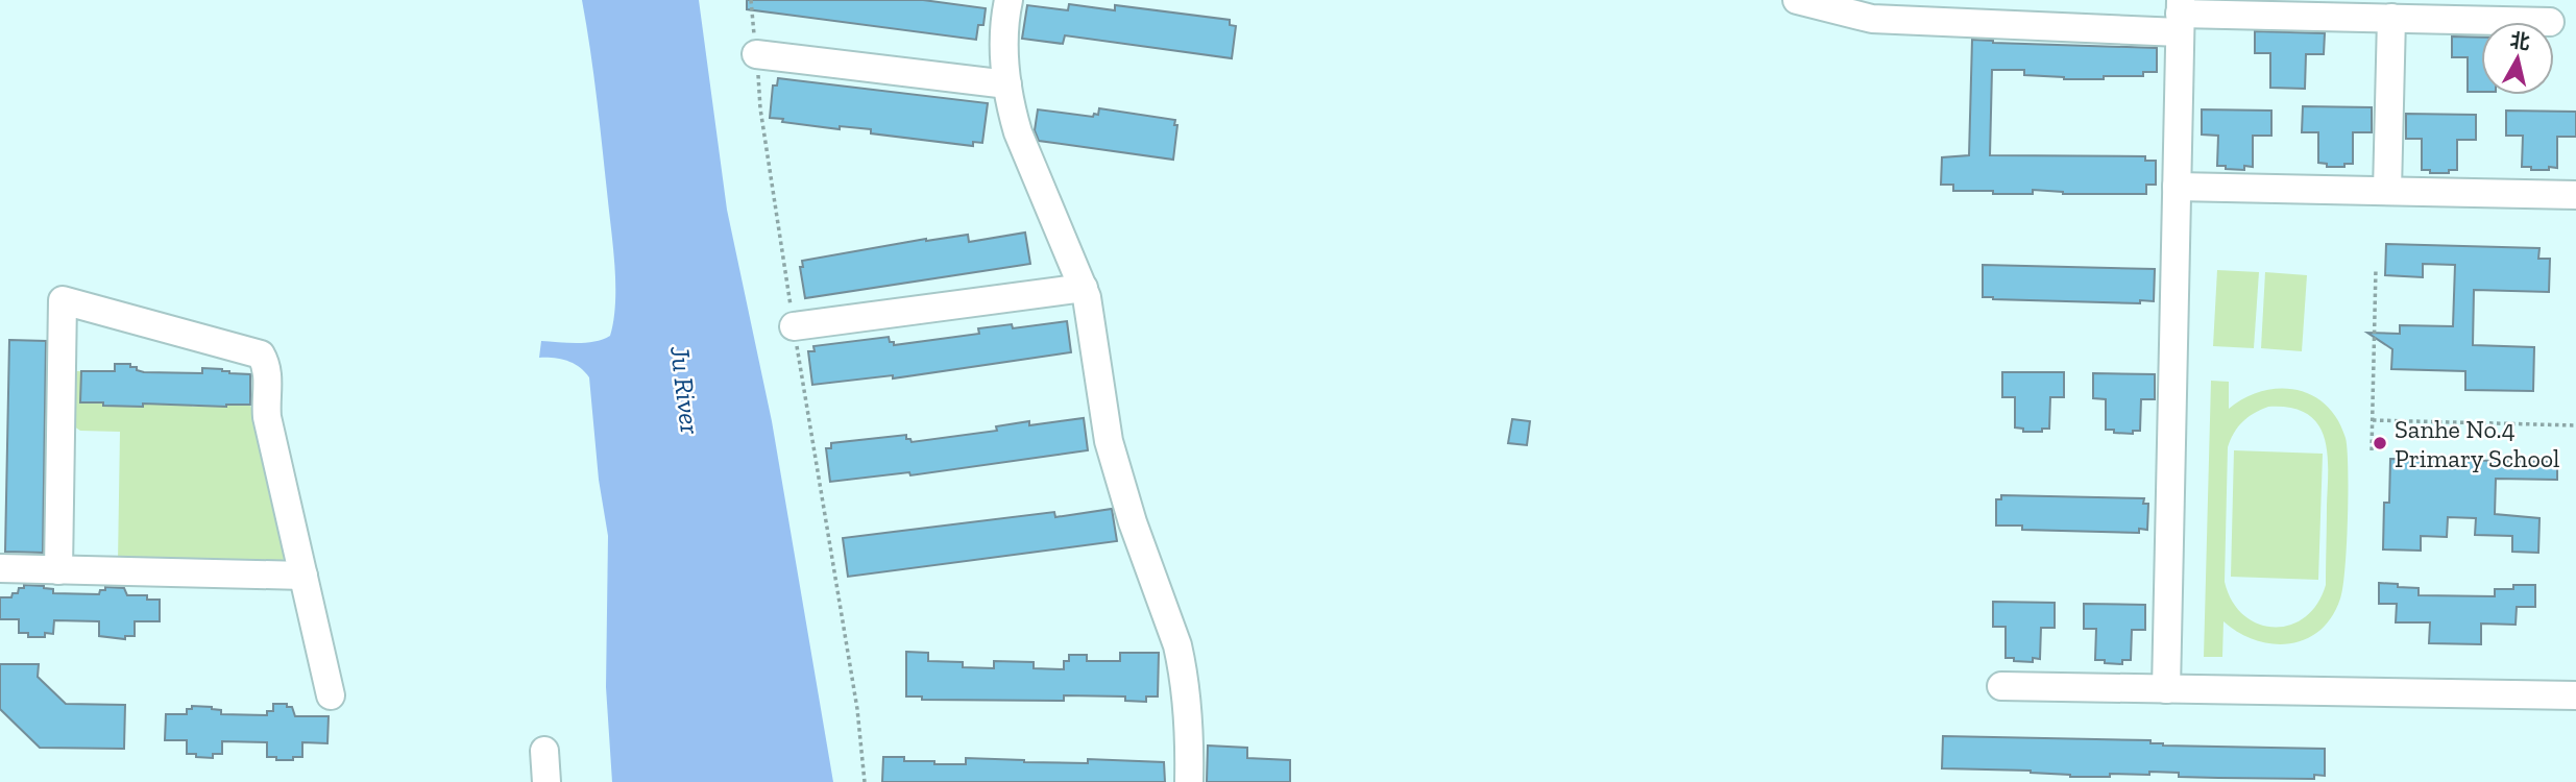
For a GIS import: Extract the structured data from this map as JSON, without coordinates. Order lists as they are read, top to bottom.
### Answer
{
  "water": ["Ju River"],
  "places": ["Sanhe No.4 Primary School"],
  "north": "top"
}
